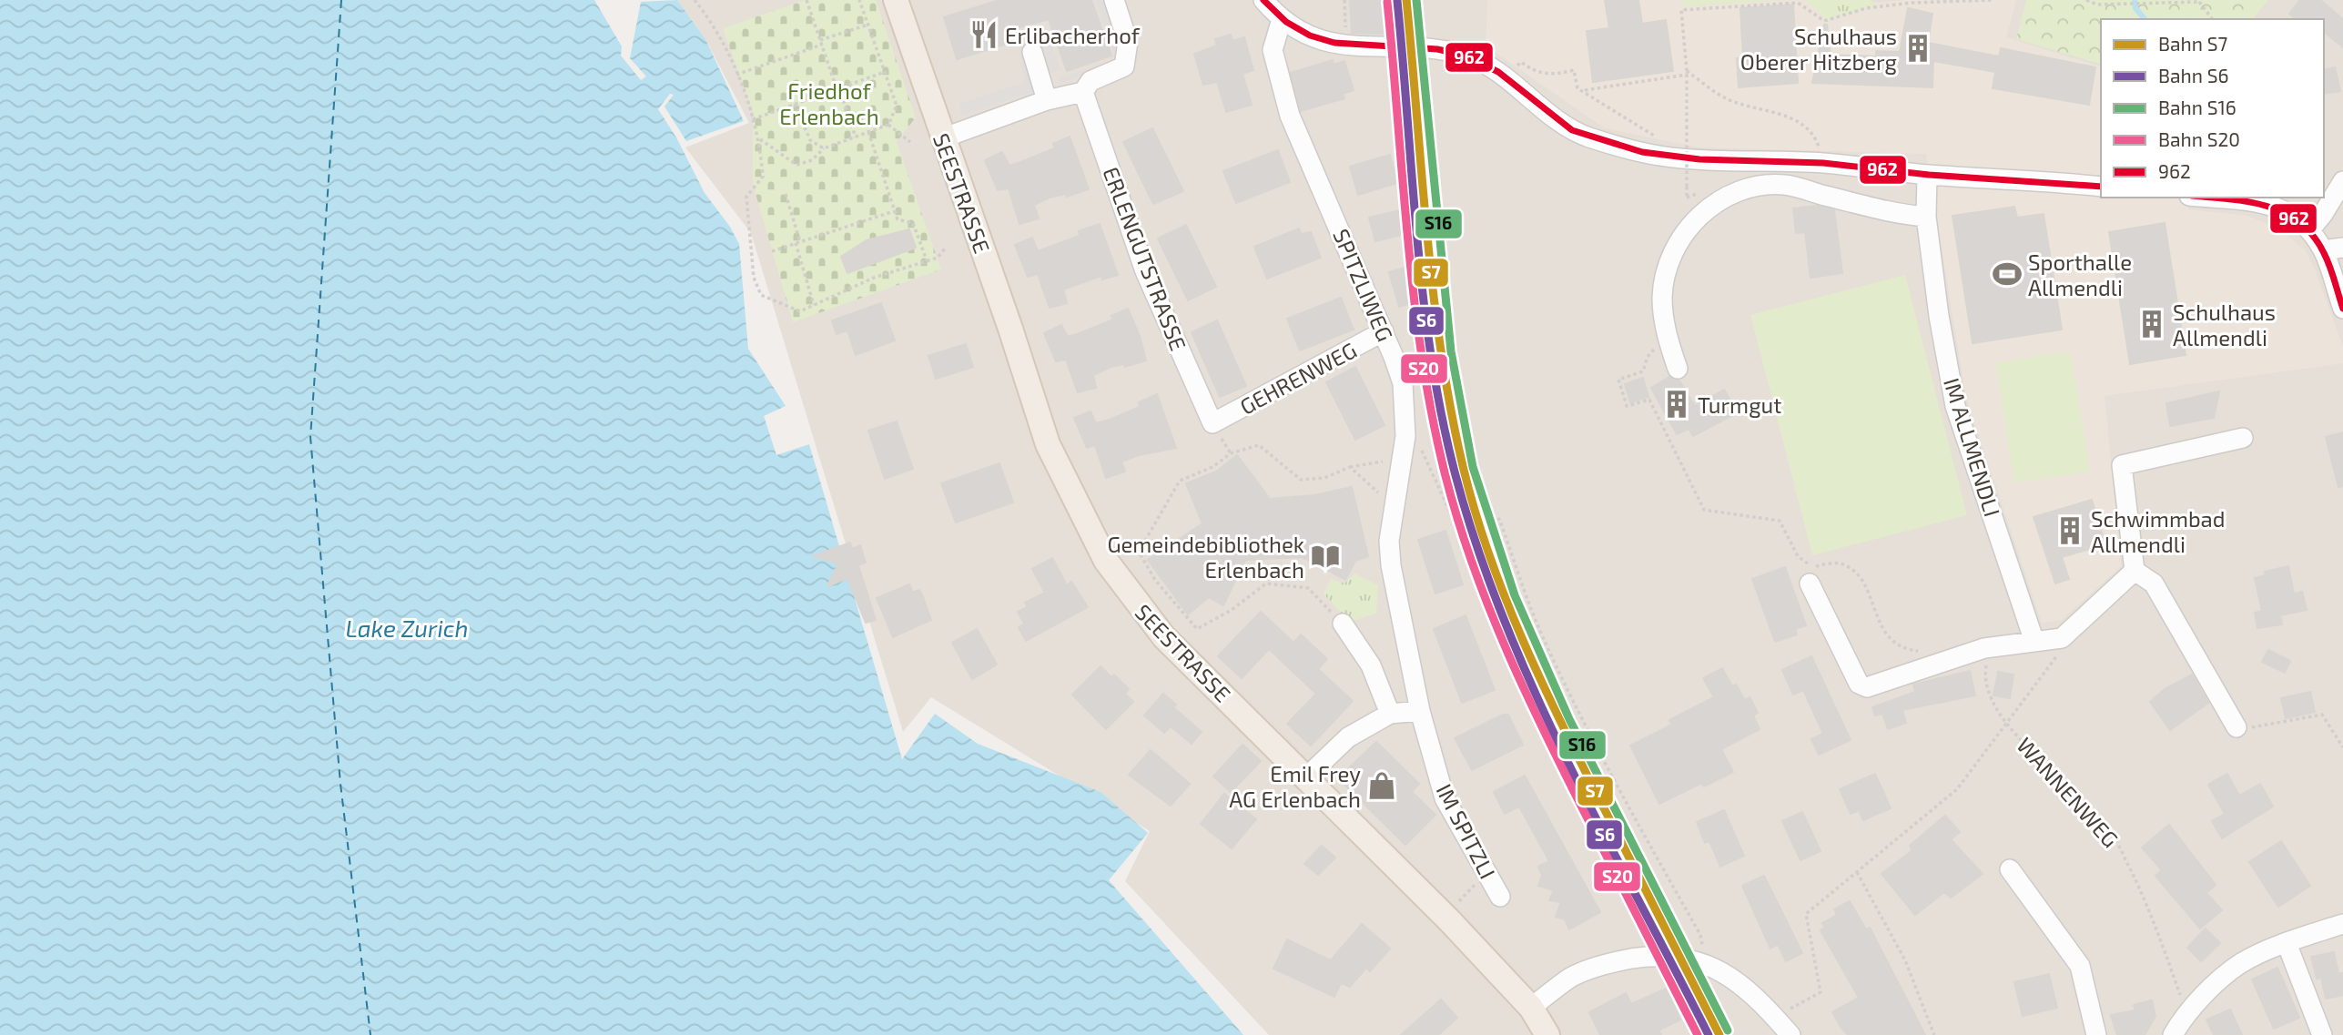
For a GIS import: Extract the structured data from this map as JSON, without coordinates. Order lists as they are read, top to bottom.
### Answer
{
  "streets": {
    "main road": ["SEESTRASSE"],
    "street": [
      "ERLENGUTSTRASSE",
      "SPITZLIWEG",
      "GEHRENWEG",
      "IM ALLMENDLI",
      "IM SPITZLI"
    ],
    "path": ["WANNENWEG"]
  },
  "crossings": [
    ["ERLENGUTSTRASSE", "GEHRENWEG"],
    ["SPITZLIWEG", "GEHRENWEG"],
    ["SPITZLIWEG", "IM SPITZLI"]
  ],
  "water": ["Lake Zurich"],
  "parks": ["Friedhof Erlenbach"],
  "places": {
    "restaurant": ["Erlibacherhof"],
    "building": [
      "Schulhaus Oberer Hitzberg",
      "Schulhaus Allmendli",
      "Turmgut",
      "Schwimmbad Allmendli"
    ],
    "sports": ["Sporthalle Allmendli"],
    "library": ["Gemeindebibliothek Erlenbach"],
    "shop": ["Emil Frey AG Erlenbach"]
  },
  "lines": [
    "rail line S7",
    "rail line S16",
    "transit line 962",
    "rail line S6",
    "rail line S20"
  ],
  "legend": [
    "Bahn S7",
    "Bahn S6",
    "Bahn S16",
    "Bahn S20",
    "962"
  ]
}
